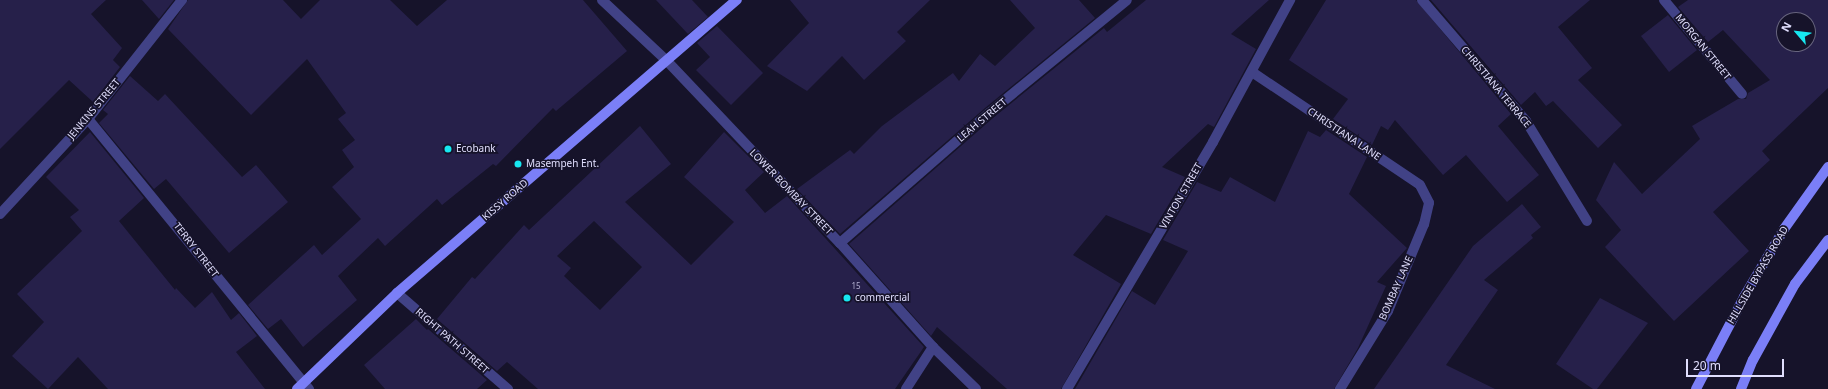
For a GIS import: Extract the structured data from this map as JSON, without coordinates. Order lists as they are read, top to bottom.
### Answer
{
  "streets": {
    "main road": ["KISSY ROAD", "HILLSIDE BYPASS ROAD"],
    "street": [
      "MORGAN STREET",
      "CHRISTIANA TERRACE",
      "JENKINS STREET",
      "LEAH STREET",
      "CHRISTIANA LANE",
      "LOWER BOMBAY STREET",
      "VINTON STREET",
      "TERRY STREET",
      "BOMBAY LANE",
      "RIGHT PATH STREET"
    ]
  },
  "crossings": [
    ["JENKINS STREET", "TERRY STREET"],
    ["LEAH STREET", "LOWER BOMBAY STREET"],
    ["CHRISTIANA LANE", "VINTON STREET"],
    ["CHRISTIANA LANE", "BOMBAY LANE"],
    ["LOWER BOMBAY STREET", "KISSY ROAD"],
    ["KISSY ROAD", "TERRY STREET"],
    ["KISSY ROAD", "RIGHT PATH STREET"]
  ],
  "places": ["Ecobank", "Masempeh Ent.", "commercial"],
  "house_numbers": ["15"],
  "scale_bar": "20 m",
  "north": "top left"
}
